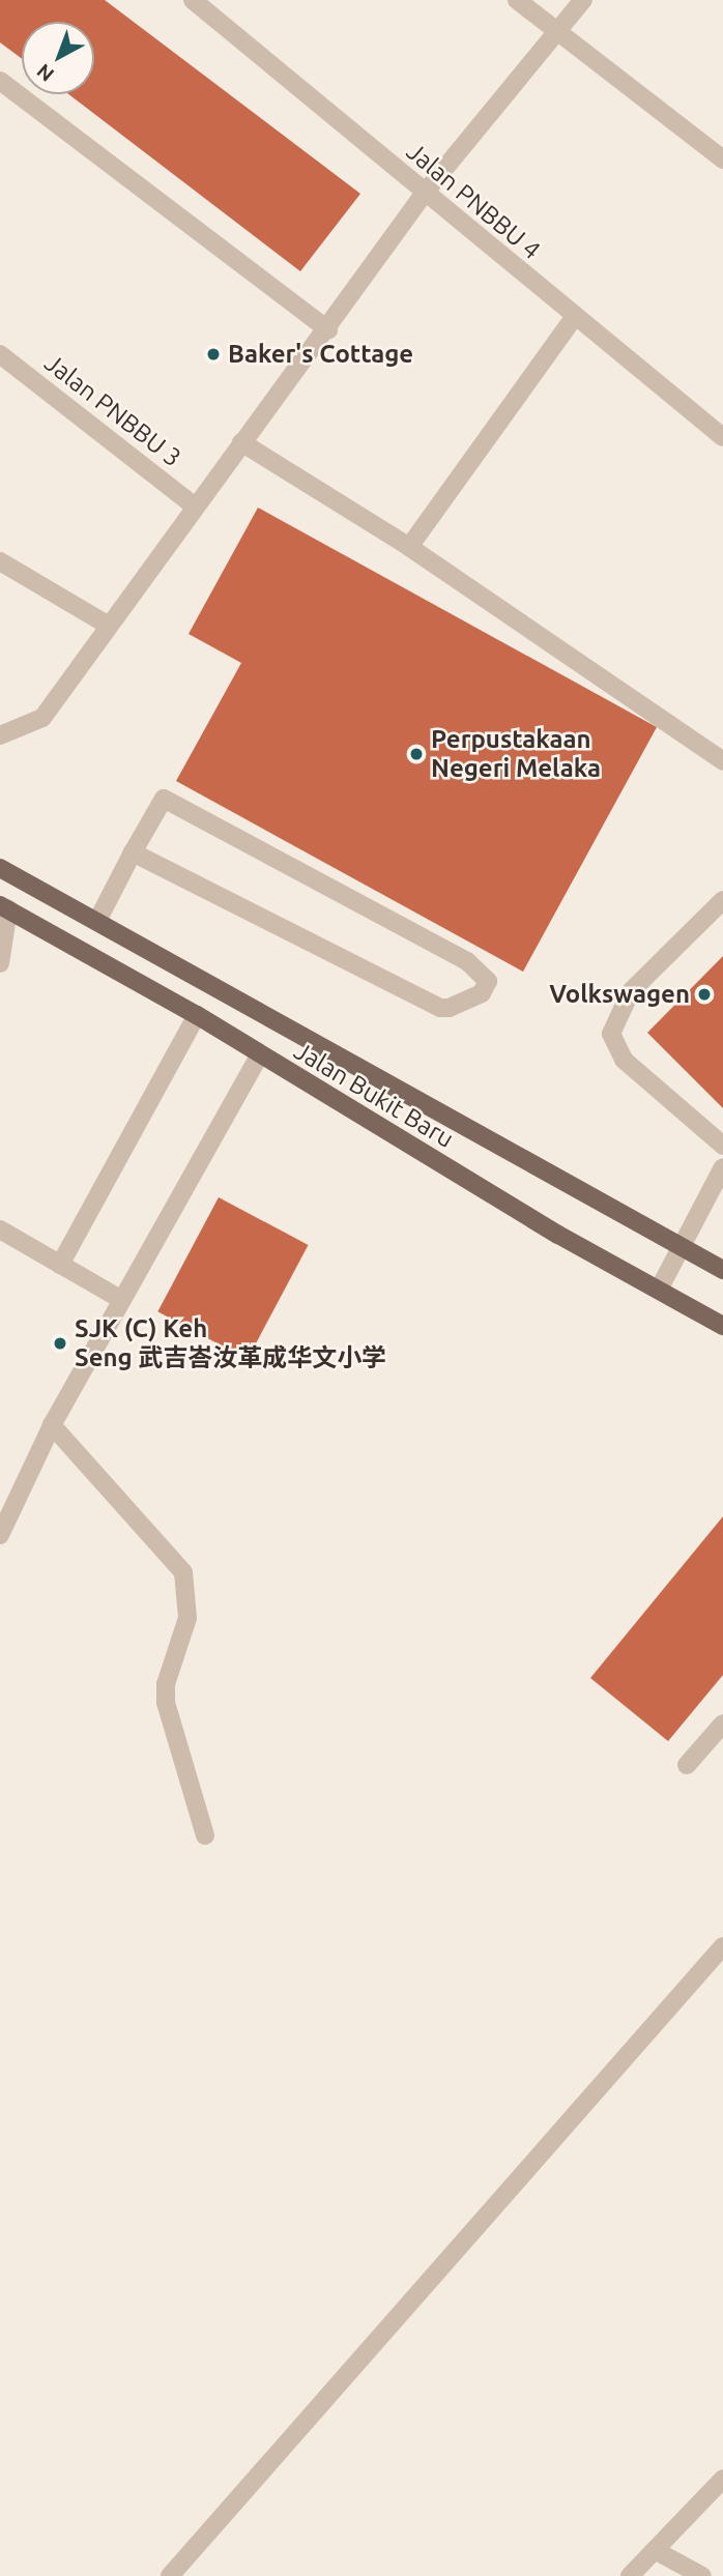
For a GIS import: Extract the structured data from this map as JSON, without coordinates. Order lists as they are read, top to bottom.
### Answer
{
  "streets": {
    "main road": ["Jalan Bukit Baru"],
    "street": ["Jalan PNBBU 4", "Jalan PNBBU 3"]
  },
  "places": [
    "Baker's Cottage",
    "Perpustakaan Negeri Melaka",
    "Volkswagen",
    "SJK (C) Keh Seng 武吉峇汝革成华文小学"
  ],
  "north": "bottom left"
}
